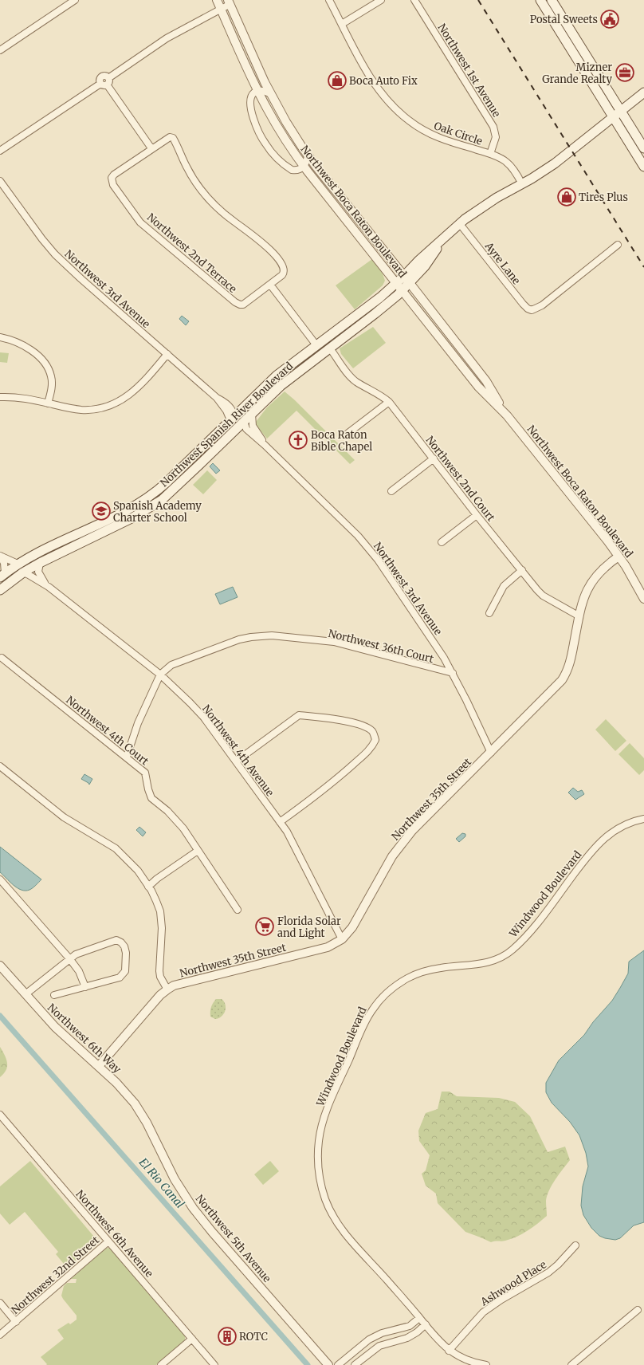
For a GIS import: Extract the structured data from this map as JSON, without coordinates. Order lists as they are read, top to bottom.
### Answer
{
  "streets": {
    "main road": ["Northwest Spanish River Boulevard"],
    "street": [
      "Northwest 1st Avenue",
      "Oak Circle",
      "Northwest Boca Raton Boulevard",
      "Northwest 2nd Terrace",
      "Ayre Lane",
      "Northwest 3rd Avenue",
      "Northwest 2nd Court",
      "Northwest 36th Court",
      "Northwest 4th Court",
      "Northwest 4th Avenue",
      "Northwest 35th Street",
      "Windwood Boulevard",
      "Northwest 6th Way",
      "Northwest 6th Avenue",
      "Northwest 5th Avenue",
      "Northwest 32nd Street",
      "Ashwood Place"
    ]
  },
  "crossings": [
    ["Northwest 1st Avenue", "Oak Circle"],
    ["Oak Circle", "Northwest Spanish River Boulevard"],
    ["Northwest Boca Raton Boulevard", "Northwest Spanish River Boulevard"],
    ["Northwest Boca Raton Boulevard", "Northwest 35th Street"],
    ["Ayre Lane", "Northwest Spanish River Boulevard"],
    ["Northwest 3rd Avenue", "Northwest Spanish River Boulevard"],
    ["Northwest 3rd Avenue", "Northwest 36th Court"],
    ["Northwest 3rd Avenue", "Northwest 35th Street"],
    ["Northwest Spanish River Boulevard", "Northwest 2nd Court"],
    ["Northwest Spanish River Boulevard", "Northwest 4th Avenue"],
    ["Northwest 2nd Court", "Northwest 35th Street"],
    ["Northwest 36th Court", "Northwest 4th Avenue"],
    ["Northwest 4th Avenue", "Northwest 35th Street"],
    ["Northwest 35th Street", "Northwest 6th Way"],
    ["Windwood Boulevard", "Ashwood Place"],
    ["Northwest 6th Way", "Northwest 5th Avenue"],
    ["Northwest 6th Avenue", "Northwest 32nd Street"]
  ],
  "water": ["El Rio Canal"],
  "places": {
    "public building": ["Postal Sweets"],
    "office": ["Mizner Grande Realty"],
    "shop": ["Boca Auto Fix", "Tires Plus"],
    "church": ["Boca Raton Bible Chapel"],
    "school or university": ["Spanish Academy Charter School"],
    "supermarket": ["Florida Solar and Light"],
    "building": ["ROTC"]
  }
}
